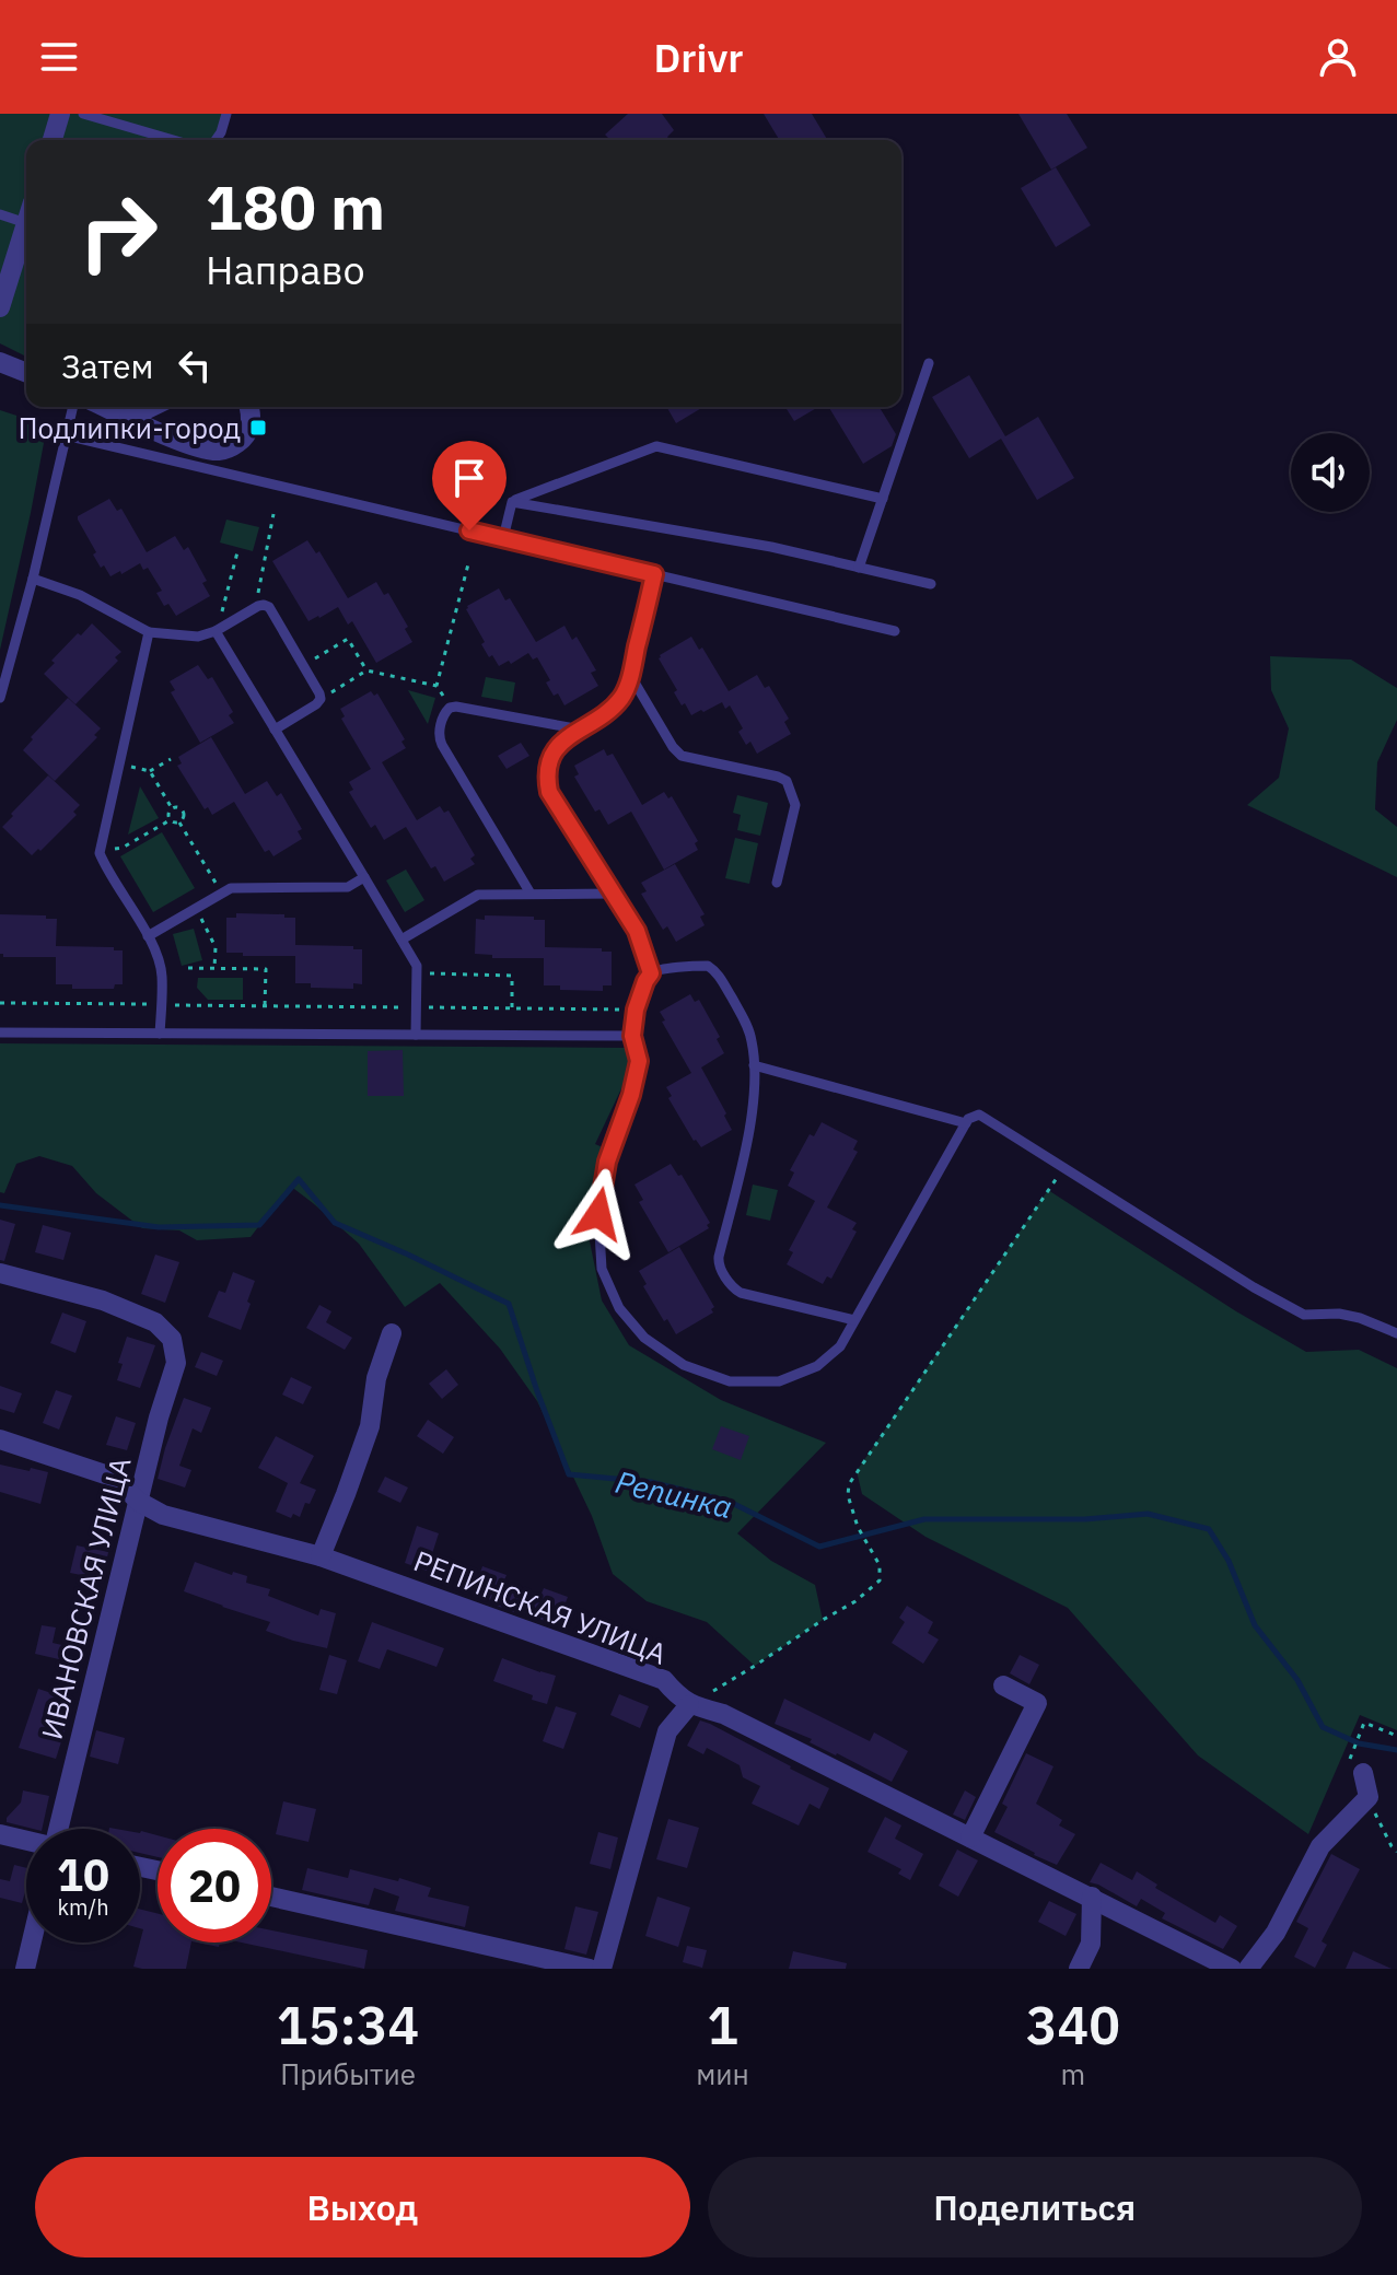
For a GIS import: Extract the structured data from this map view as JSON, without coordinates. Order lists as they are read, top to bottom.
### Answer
{
  "streets": {
    "street": ["ИВАНОВСКАЯ УЛИЦА", "РЕПИНСКАЯ УЛИЦА"]
  },
  "crossings": [
    ["ИВАНОВСКАЯ УЛИЦА", "РЕПИНСКАЯ УЛИЦА"]
  ],
  "water": ["Репинка"],
  "places": {
    "transit": ["Подлипки-город"]
  },
  "page": {
    "header": "Drivr",
    "turn": ["180 m", "Направо"],
    "then": "Затем",
    "speed": "10 km/h",
    "limit": "20",
    "eta": [
      "15:34",
      "Прибытие",
      "1",
      "мин",
      "340",
      "m"
    ],
    "buttons": ["Выход", "Поделиться"]
  }
}
